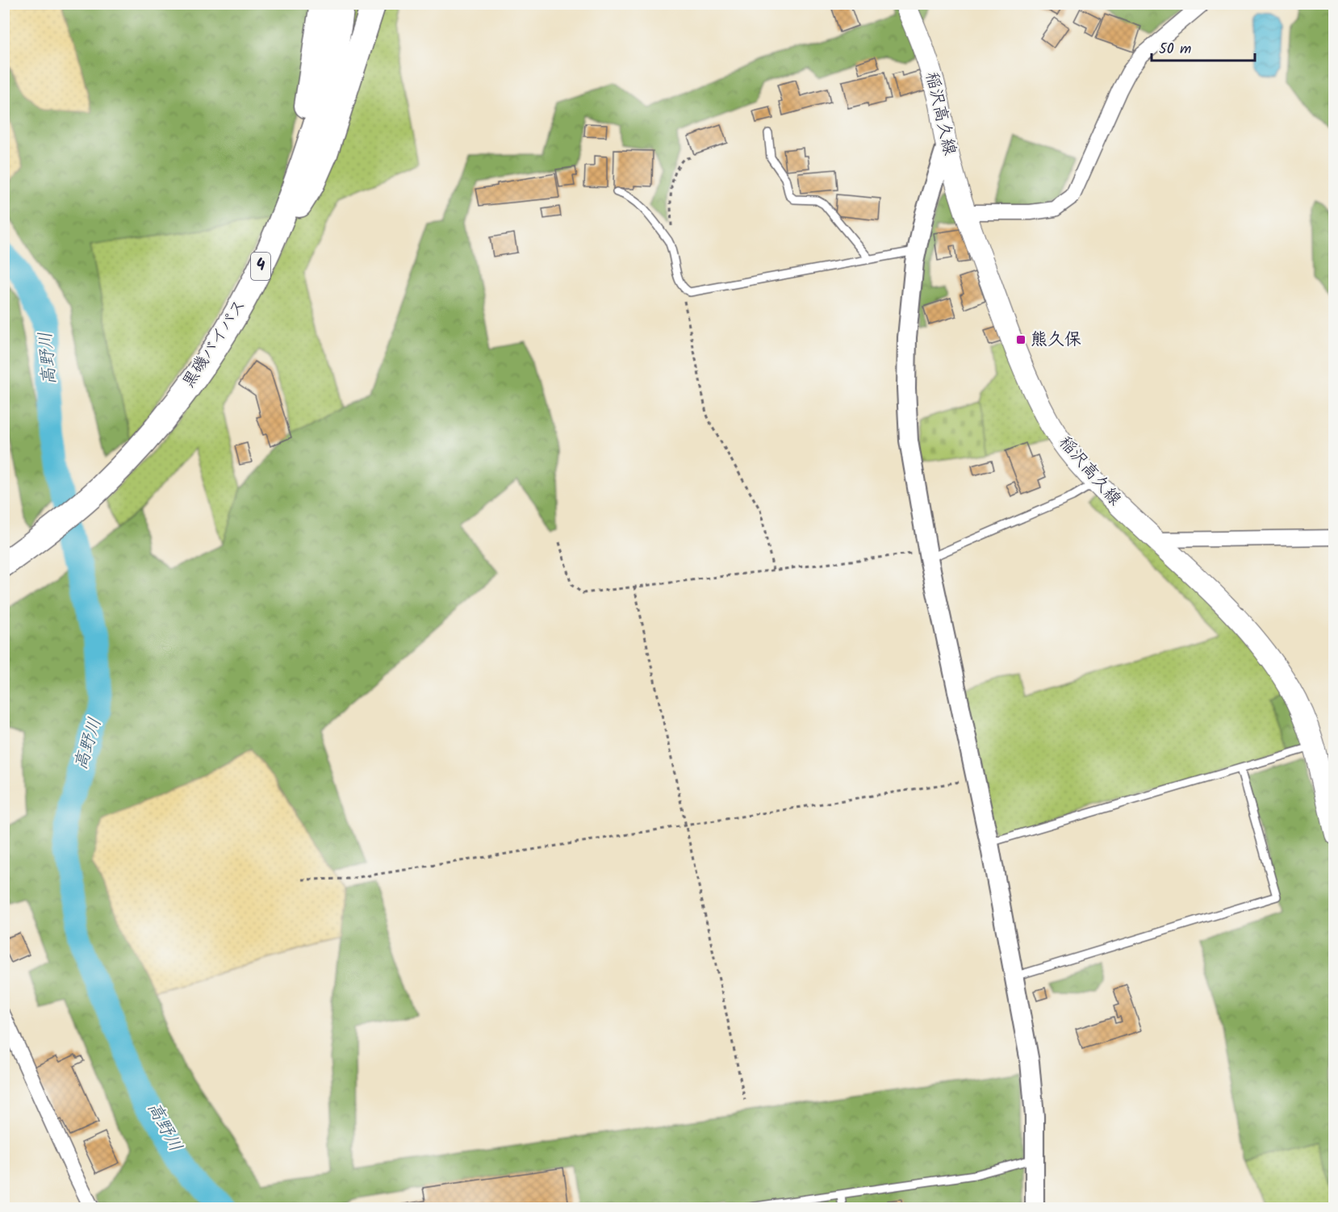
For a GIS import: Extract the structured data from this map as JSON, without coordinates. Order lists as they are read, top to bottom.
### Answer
{
  "streets": {
    "highway": ["4", "黒磯バイパス"],
    "main road": ["稲沢高久線"]
  },
  "crossings": [
    ["4", "黒磯バイパス"]
  ],
  "water": ["高野川"],
  "places": {
    "transit": ["熊久保"]
  },
  "scale_bar": "50 m"
}
